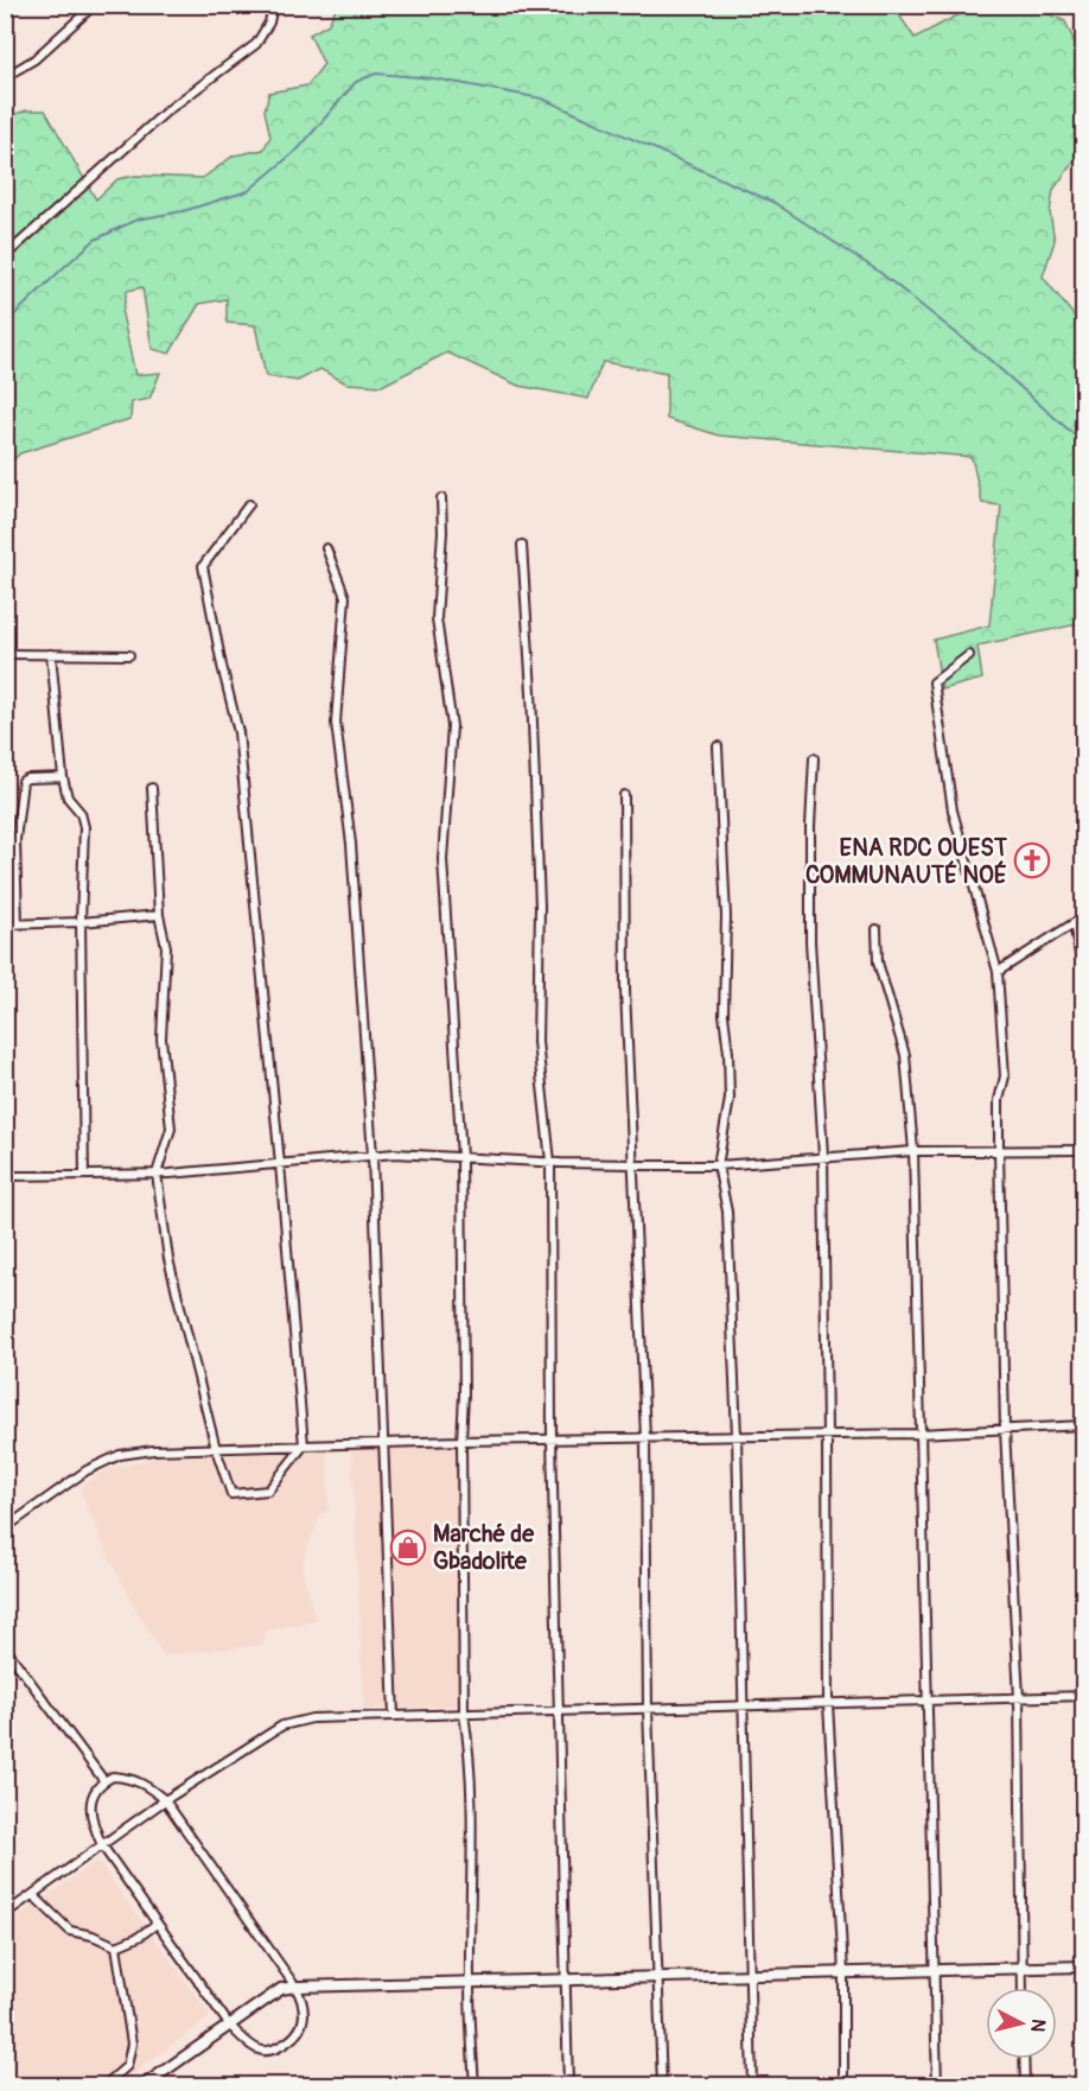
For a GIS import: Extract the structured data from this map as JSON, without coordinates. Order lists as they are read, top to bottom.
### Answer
{
  "places": {
    "church": ["ENA RDC OUEST COMMUNAUTÉ NOÉ"],
    "shop": ["Marché de Gbadolite"]
  },
  "north": "right"
}
